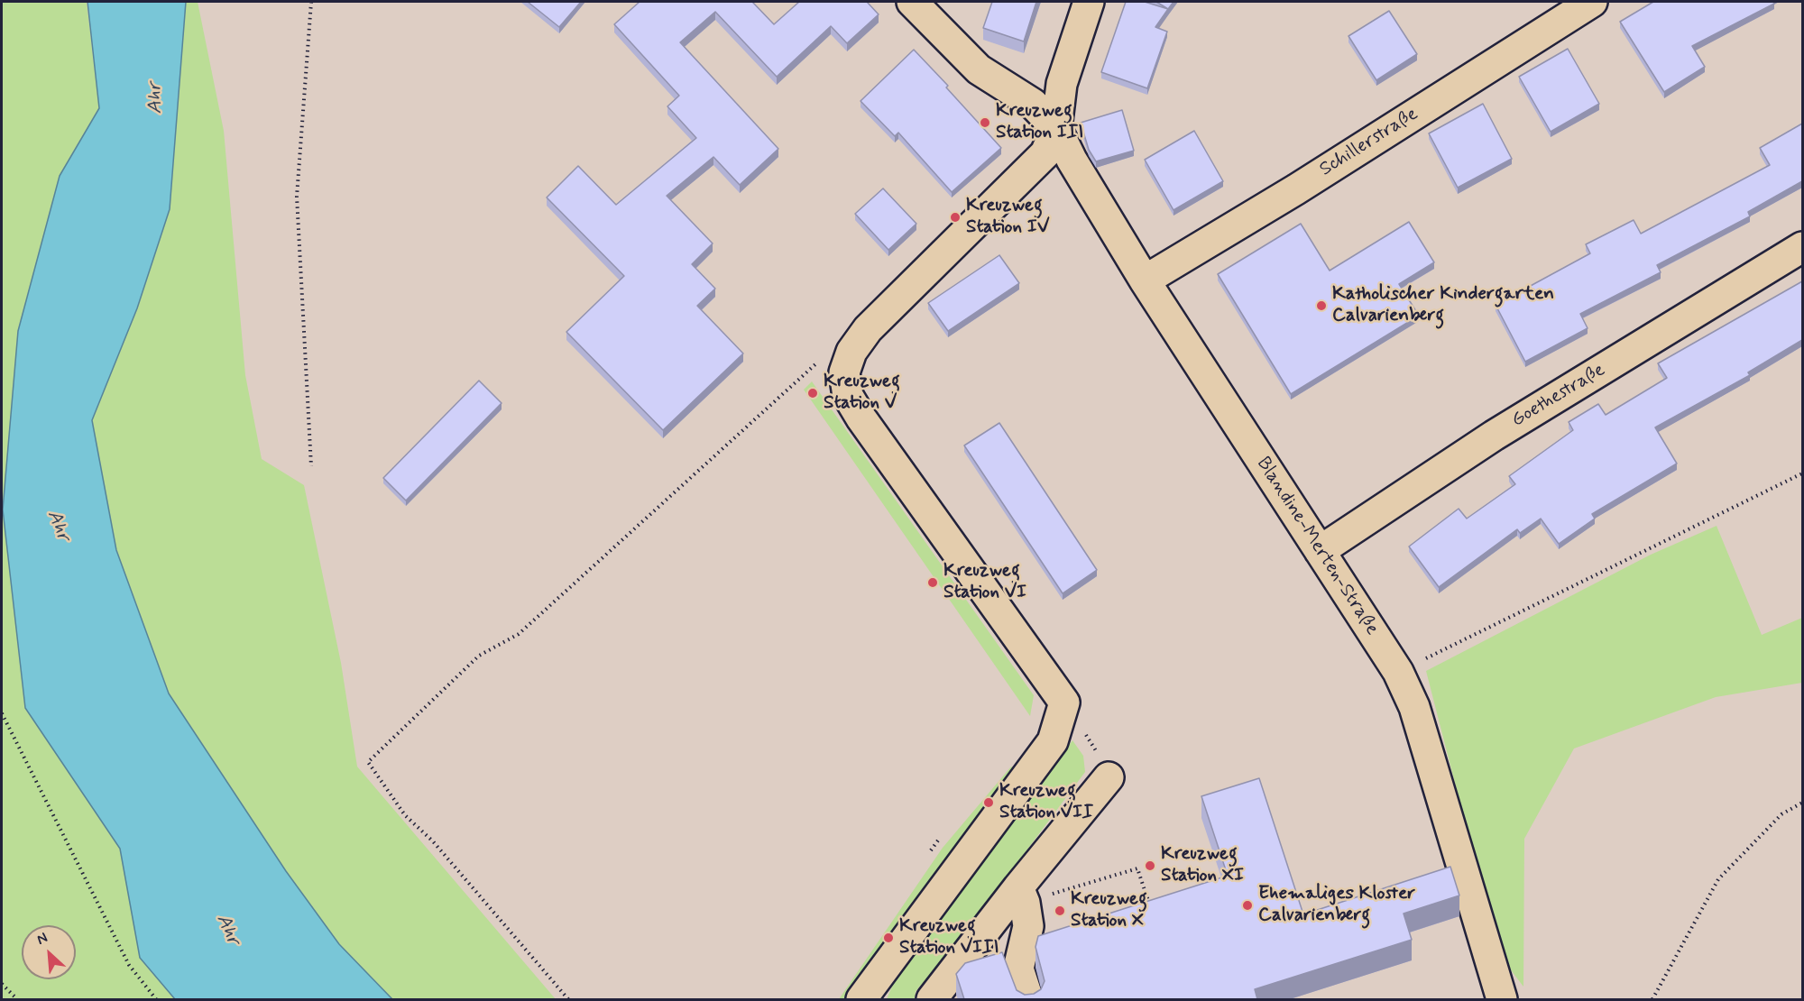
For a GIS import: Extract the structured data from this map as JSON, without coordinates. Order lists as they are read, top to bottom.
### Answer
{
  "streets": {
    "street": ["Schillerstraße", "Goethestraße", "Blandine-Merten-Straße"]
  },
  "crossings": [
    ["Schillerstraße", "Blandine-Merten-Straße"],
    ["Goethestraße", "Blandine-Merten-Straße"]
  ],
  "water": ["Ahr"],
  "places": [
    "Kreuzweg Station III",
    "Kreuzweg Station IV",
    "Katholischer Kindergarten Calvarienberg",
    "Kreuzweg Station V",
    "Kreuzweg Station VI",
    "Kreuzweg Station VII",
    "Kreuzweg Station XI",
    "Ehemaliges Kloster Calvarienberg",
    "Kreuzweg Station X",
    "Kreuzweg Station VIII"
  ],
  "north": "top left"
}
